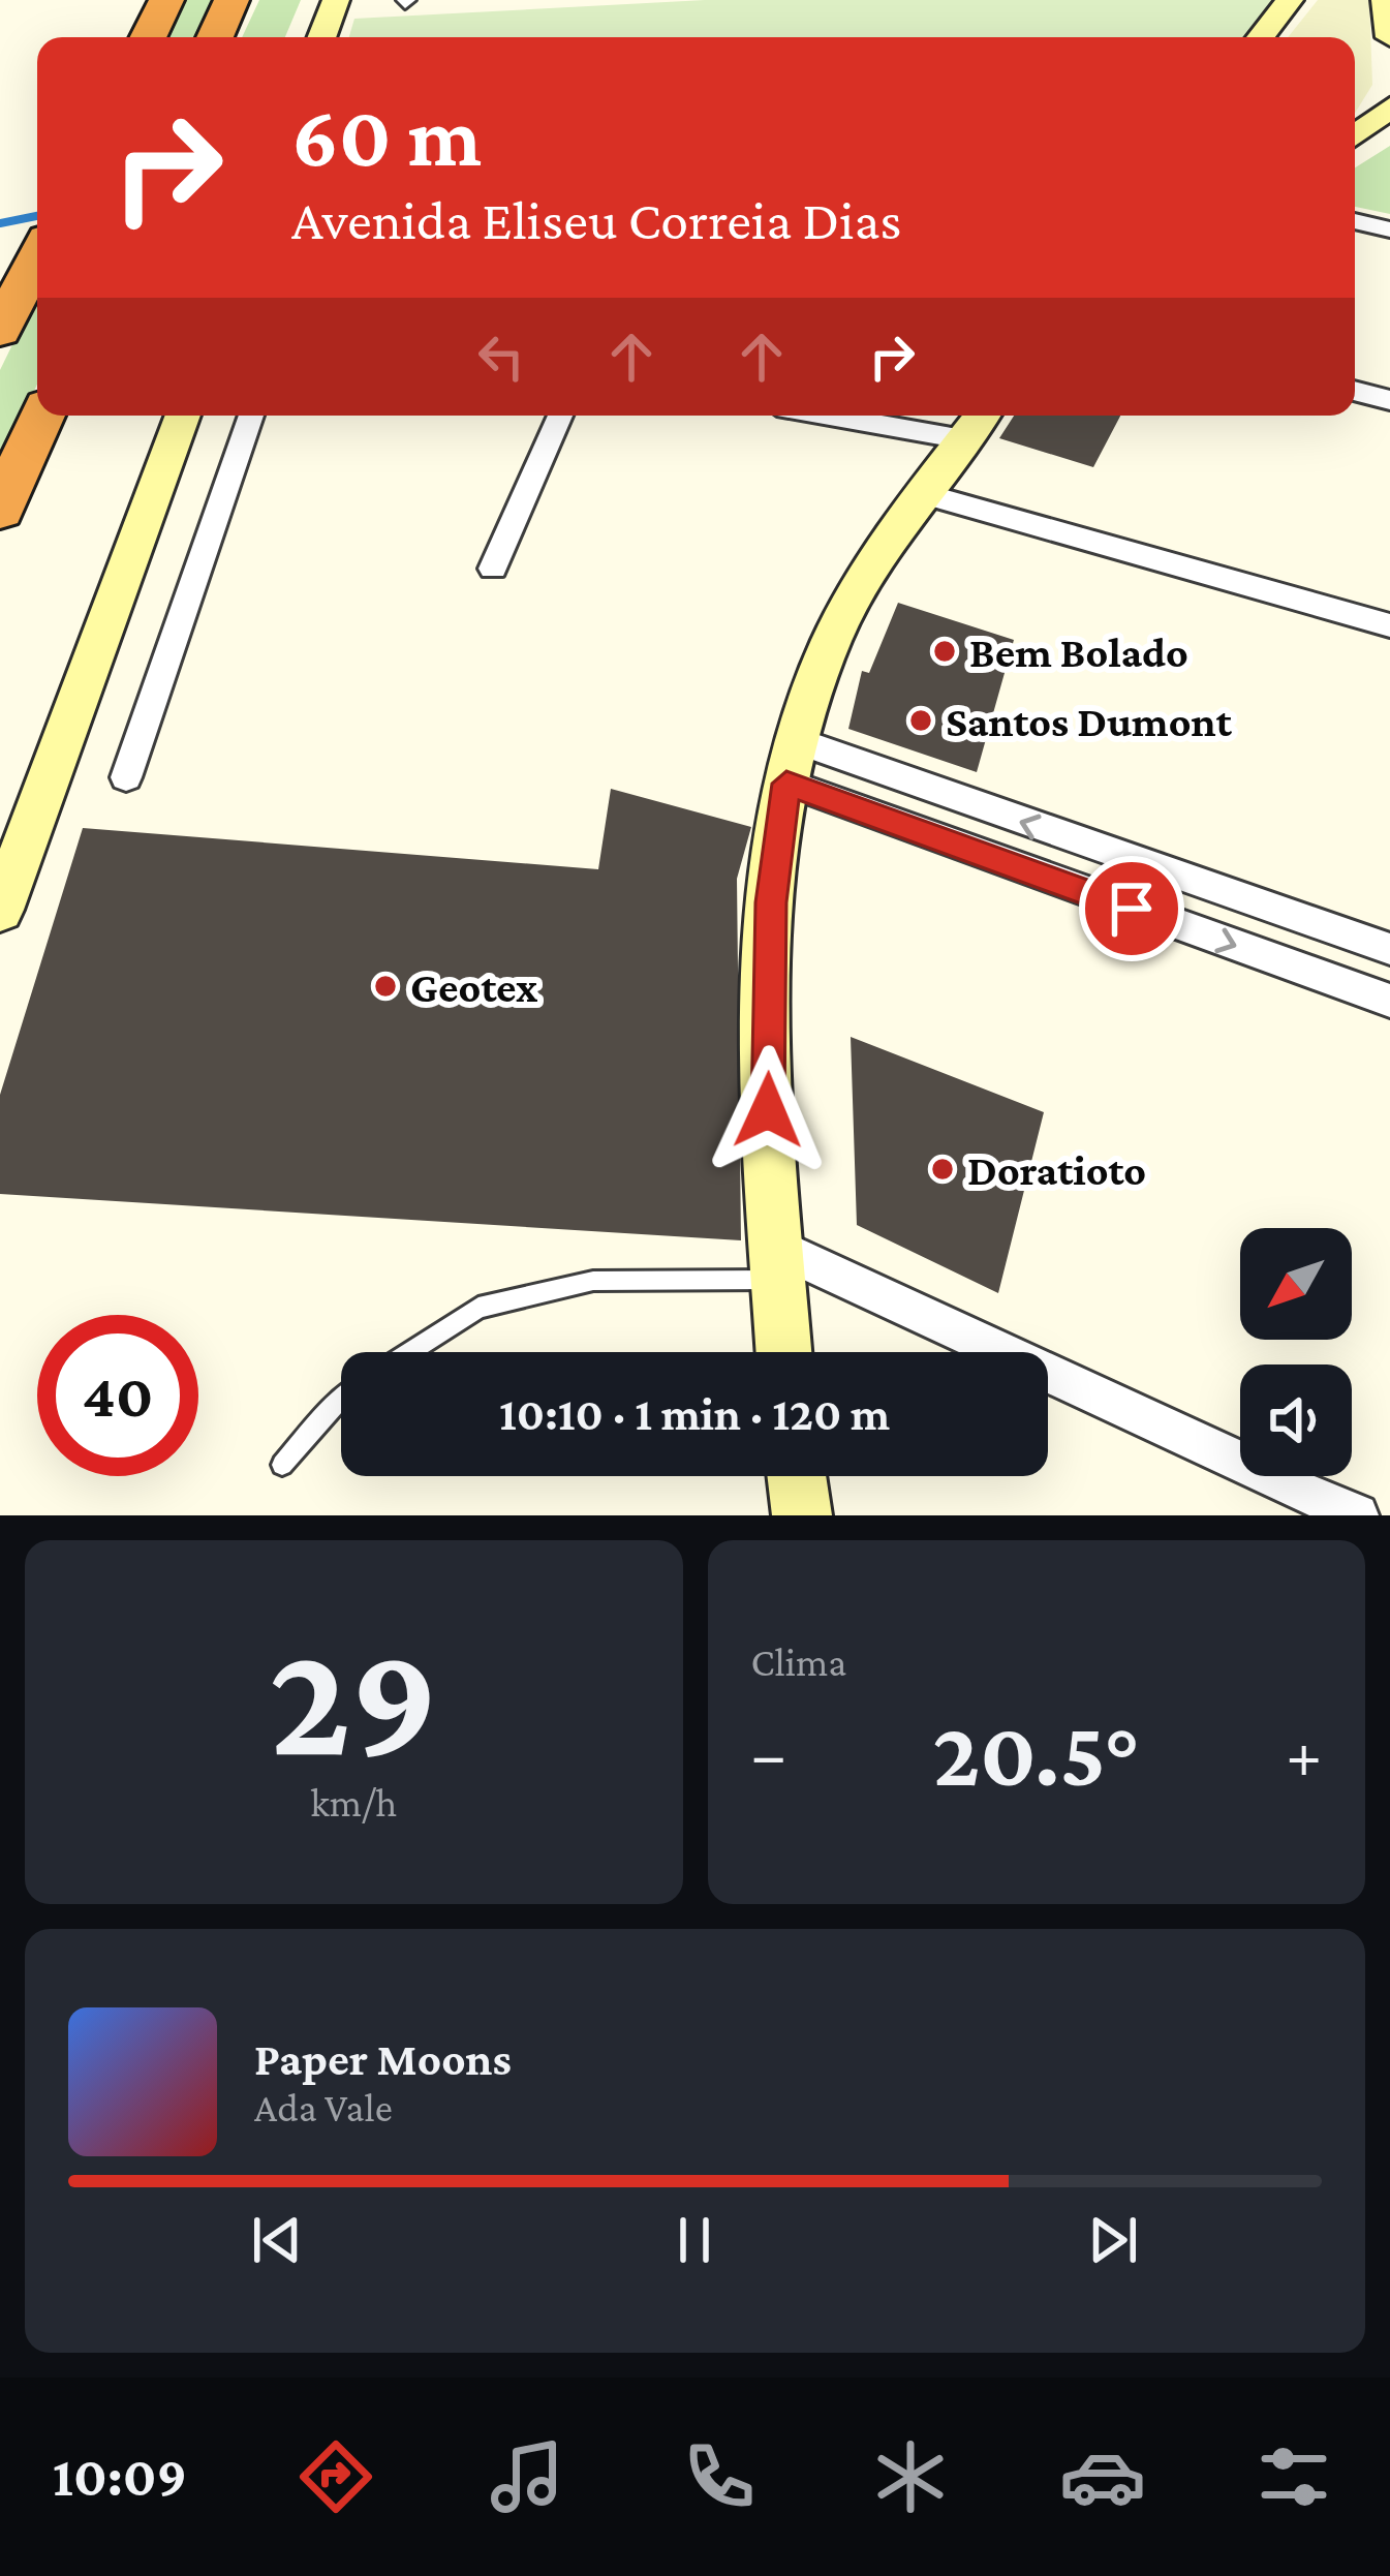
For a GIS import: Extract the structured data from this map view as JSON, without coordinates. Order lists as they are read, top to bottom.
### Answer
{
  "places": [
    "Bem Bolado",
    "Santos Dumont",
    "Geotex",
    "Doratioto"
  ],
  "north": "bottom left",
  "page": {
    "turn": ["60 m", "Avenida Eliseu Correia Dias"],
    "limit": "40",
    "trip": "10:10 · 1 min · 120 m",
    "tile": [
      ["29", "km/h"],
      "Clima"
    ],
    "heat": ["−", "20.5°", "+"],
    "song": ["Paper Moons", "Ada Vale"],
    "tabs": "10:09"
  }
}
